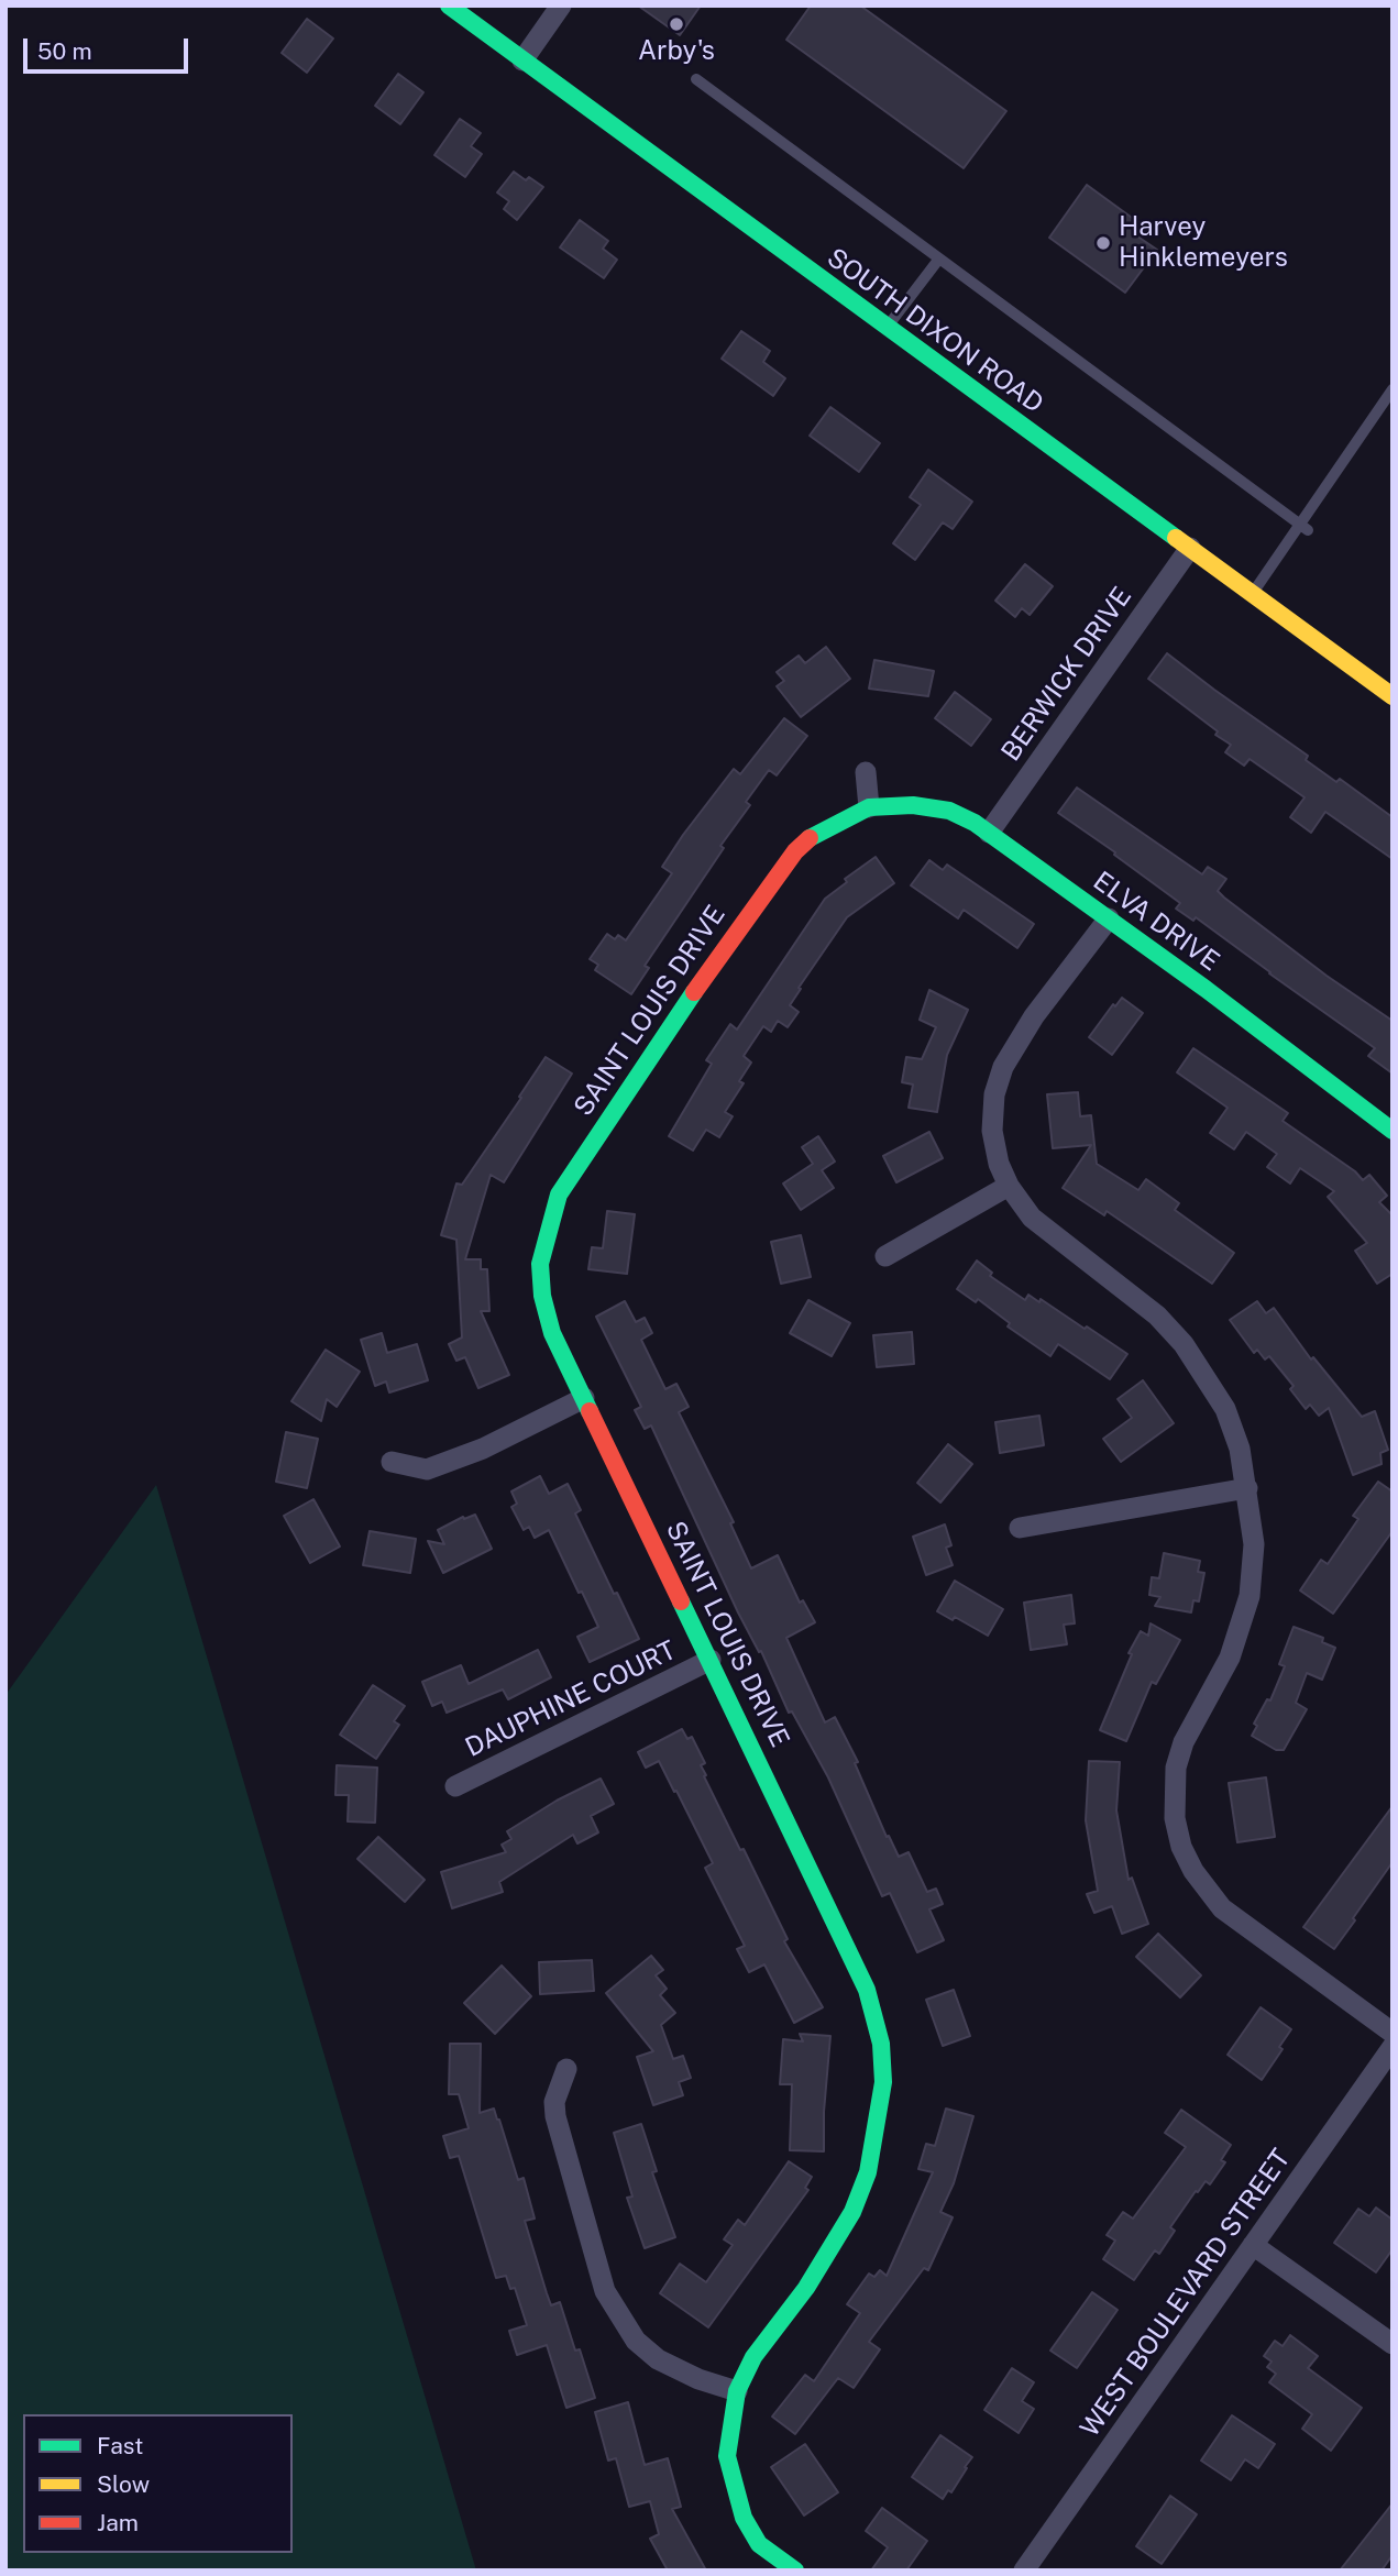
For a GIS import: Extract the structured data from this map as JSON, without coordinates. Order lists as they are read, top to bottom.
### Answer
{
  "streets": {
    "street": [
      "SOUTH DIXON ROAD",
      "BERWICK DRIVE",
      "ELVA DRIVE",
      "SAINT LOUIS DRIVE",
      "DAUPHINE COURT",
      "WEST BOULEVARD STREET"
    ]
  },
  "crossings": [
    ["SOUTH DIXON ROAD", "BERWICK DRIVE"],
    ["BERWICK DRIVE", "ELVA DRIVE"],
    ["ELVA DRIVE", "SAINT LOUIS DRIVE"],
    ["SAINT LOUIS DRIVE", "DAUPHINE COURT"]
  ],
  "places": ["Arby's", "Harvey Hinklemeyers"],
  "legend": ["Fast", "Slow", "Jam"],
  "scale_bar": "50 m"
}
